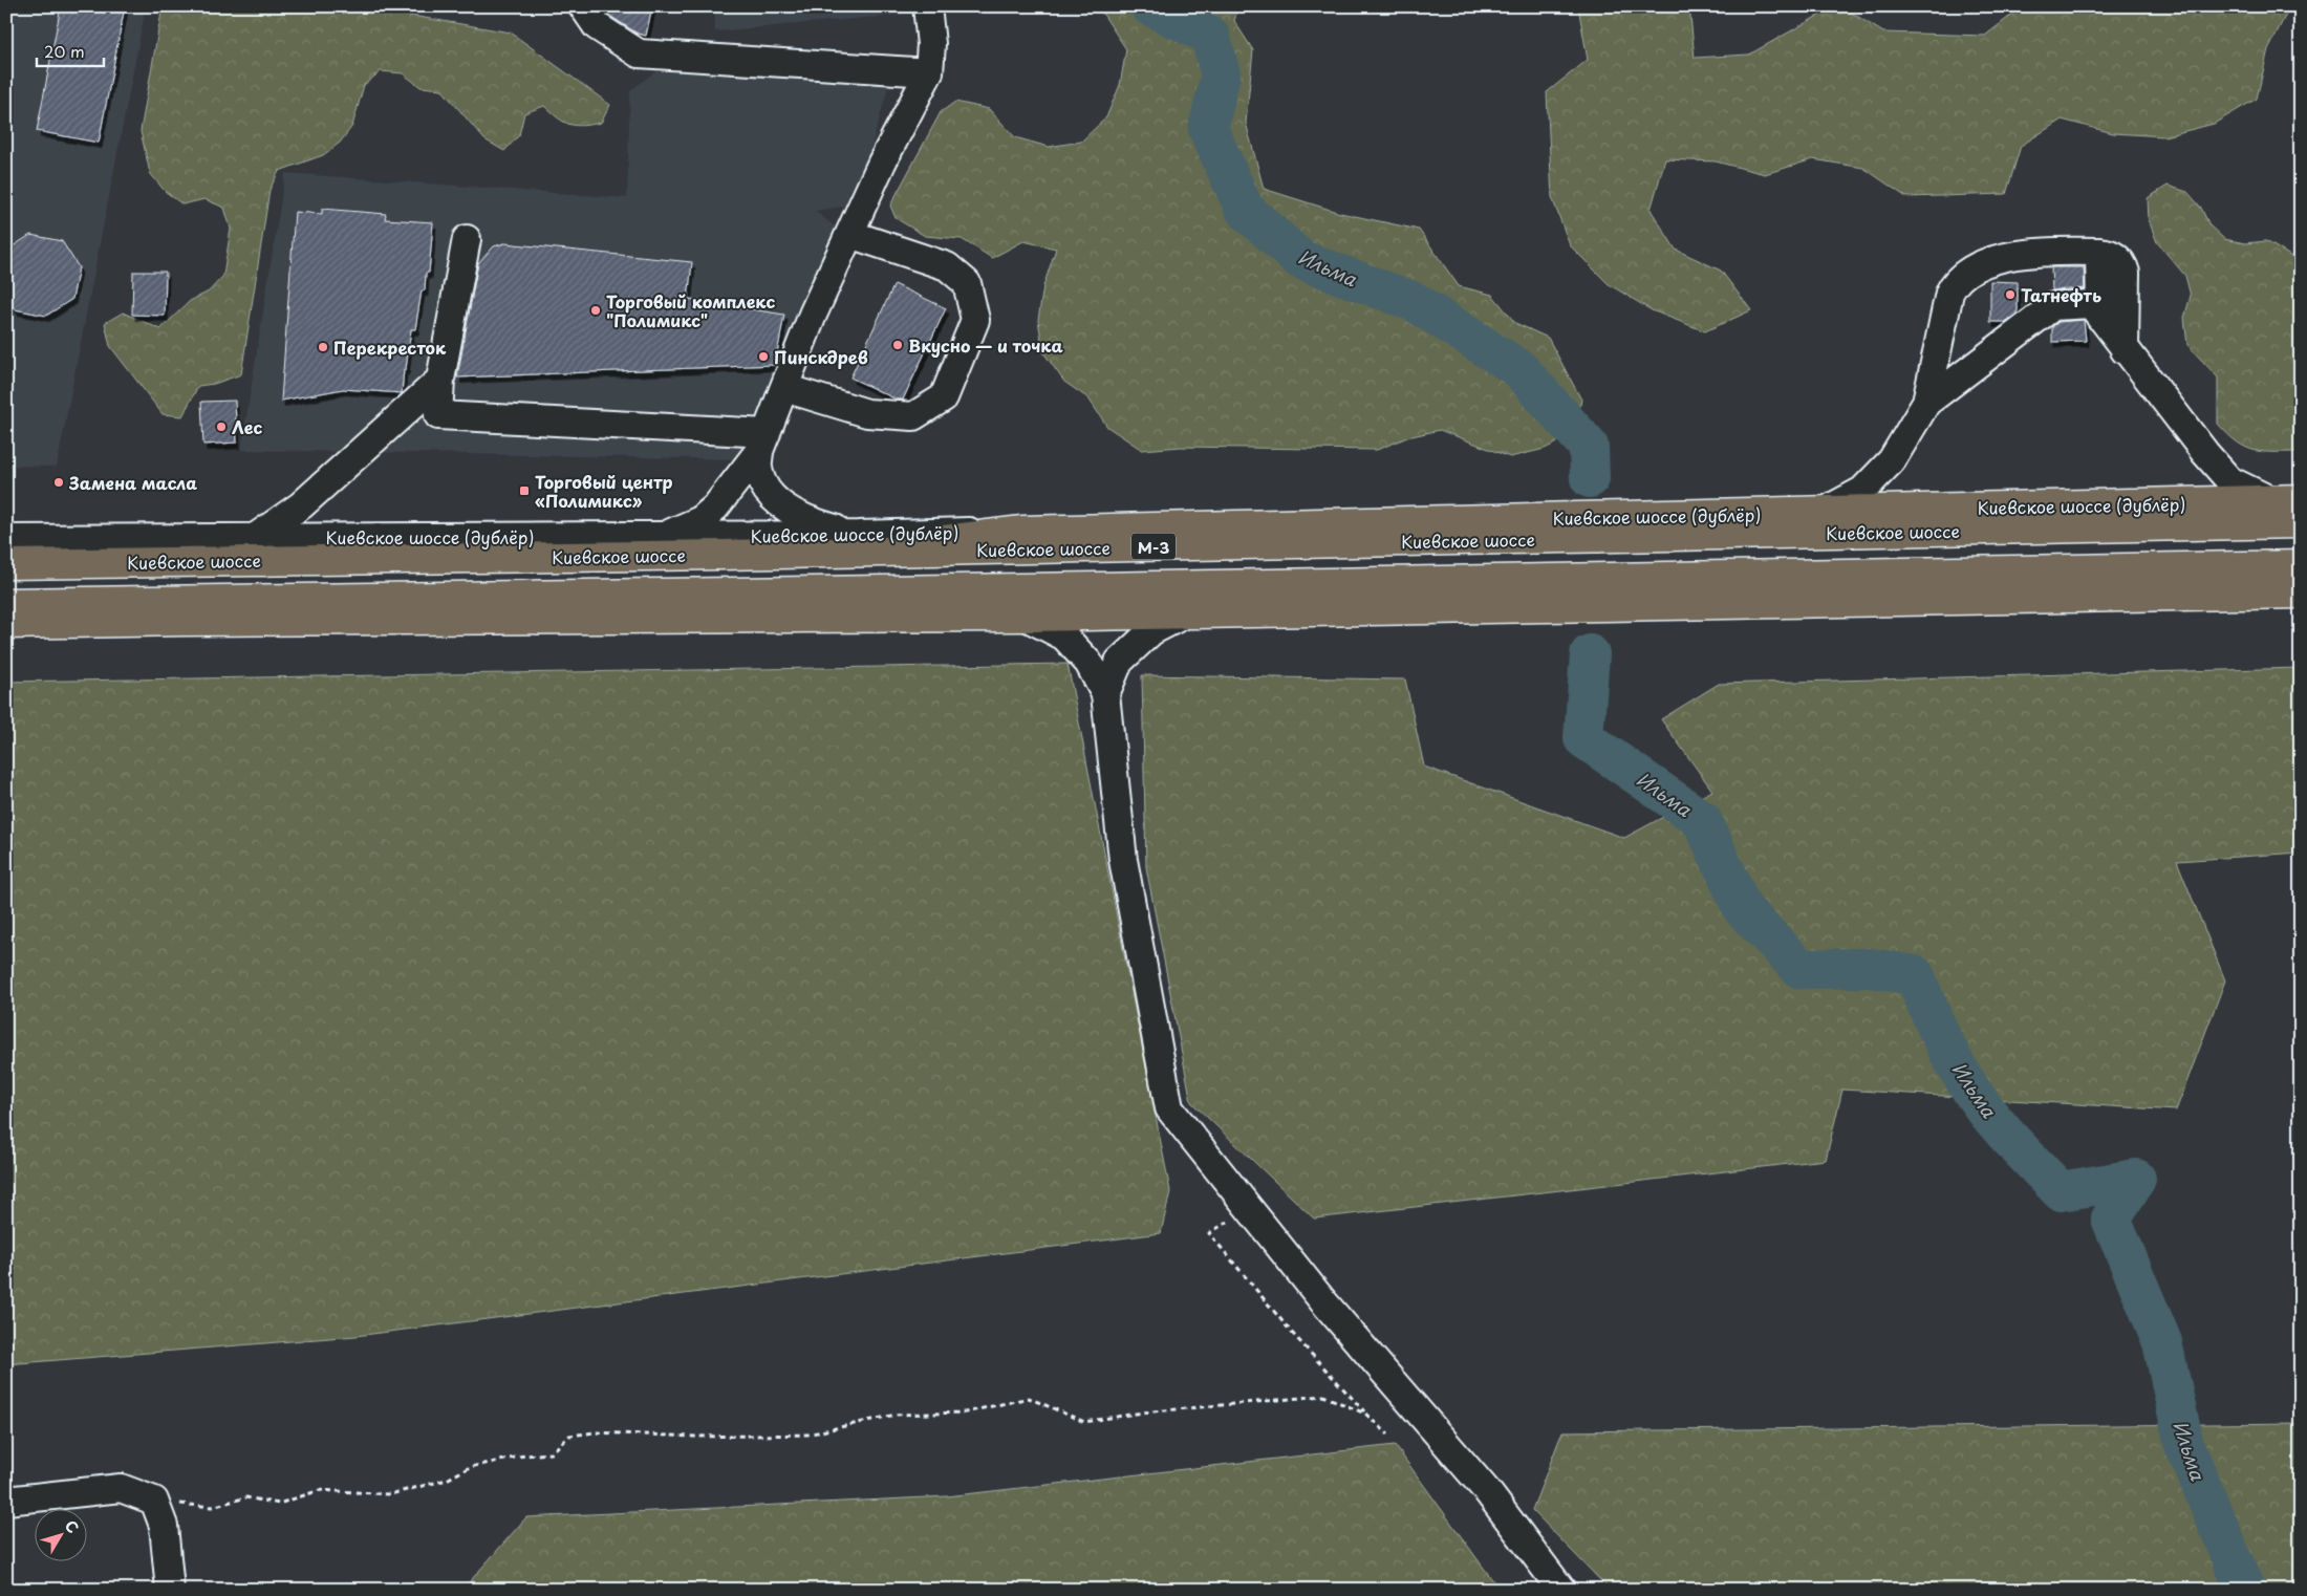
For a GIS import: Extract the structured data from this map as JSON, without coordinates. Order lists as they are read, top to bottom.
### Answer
{
  "streets": {
    "main road": ["Киевское шоссе (дублёр)", "Киевское шоссе", "М-3"]
  },
  "crossings": [
    ["Киевское шоссе (дублёр)", "Киевское шоссе"]
  ],
  "water": ["Ильма"],
  "places": {
    "other": [
      "Татнефть",
      "Торговый комплекс \"Полимикс\"",
      "Вкусно — и точка",
      "Перекресток",
      "Пинскдрев",
      "Лес",
      "Замена масла"
    ],
    "transit": ["Торговый центр «Полимикс»"]
  },
  "scale_bar": "20 m",
  "north": "top right"
}
